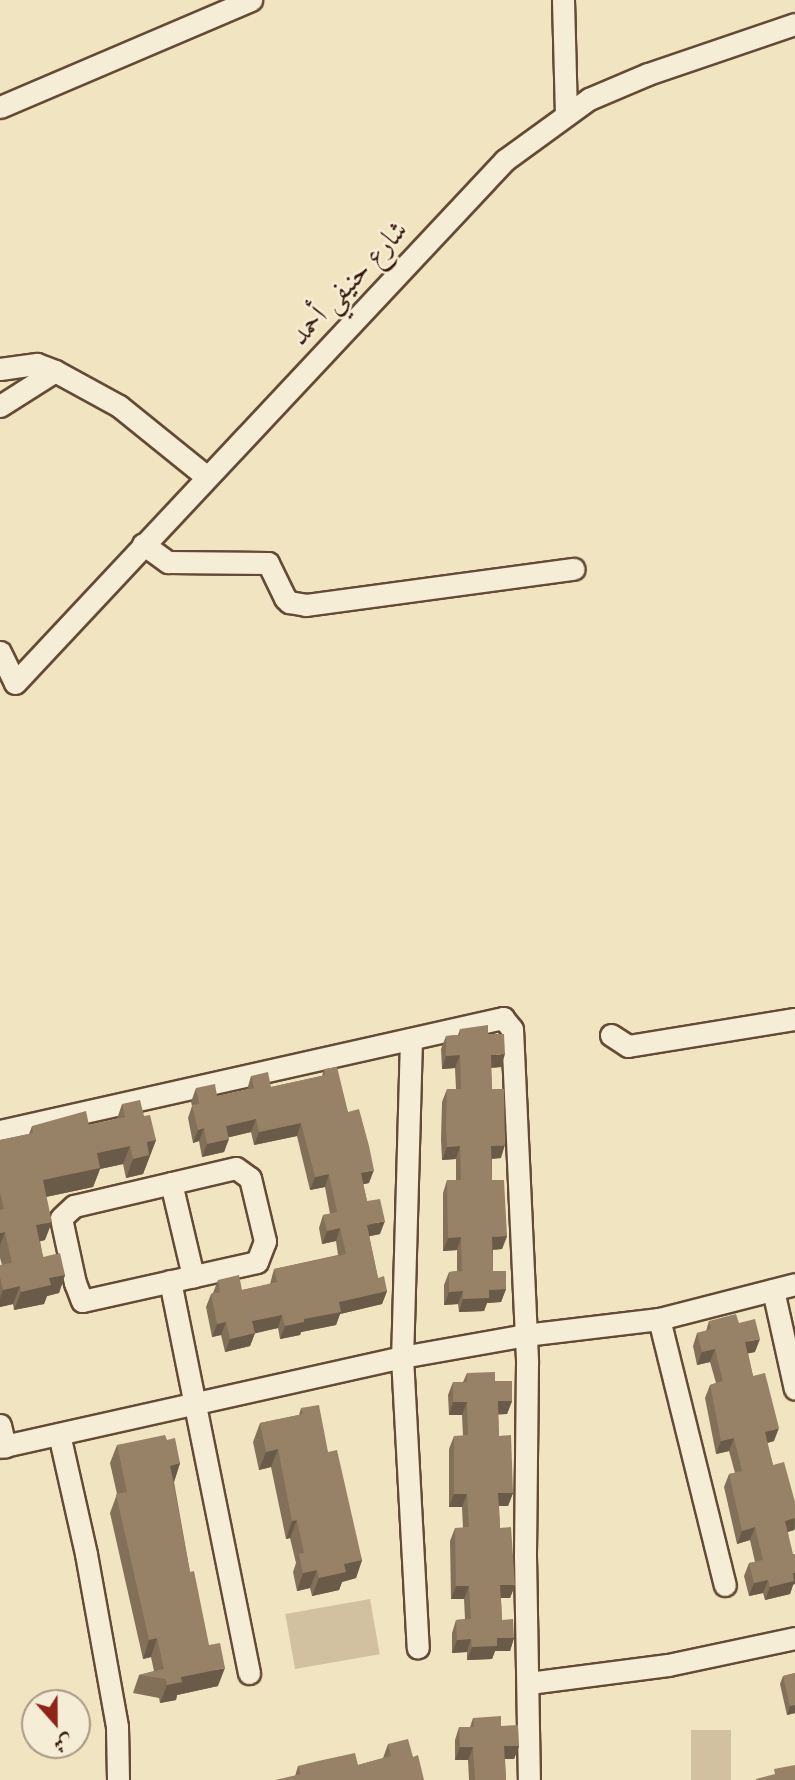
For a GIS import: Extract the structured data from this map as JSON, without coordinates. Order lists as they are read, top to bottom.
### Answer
{
  "streets": {
    "street": ["شارع حنيفي أحمد"]
  },
  "north": "bottom"
}
